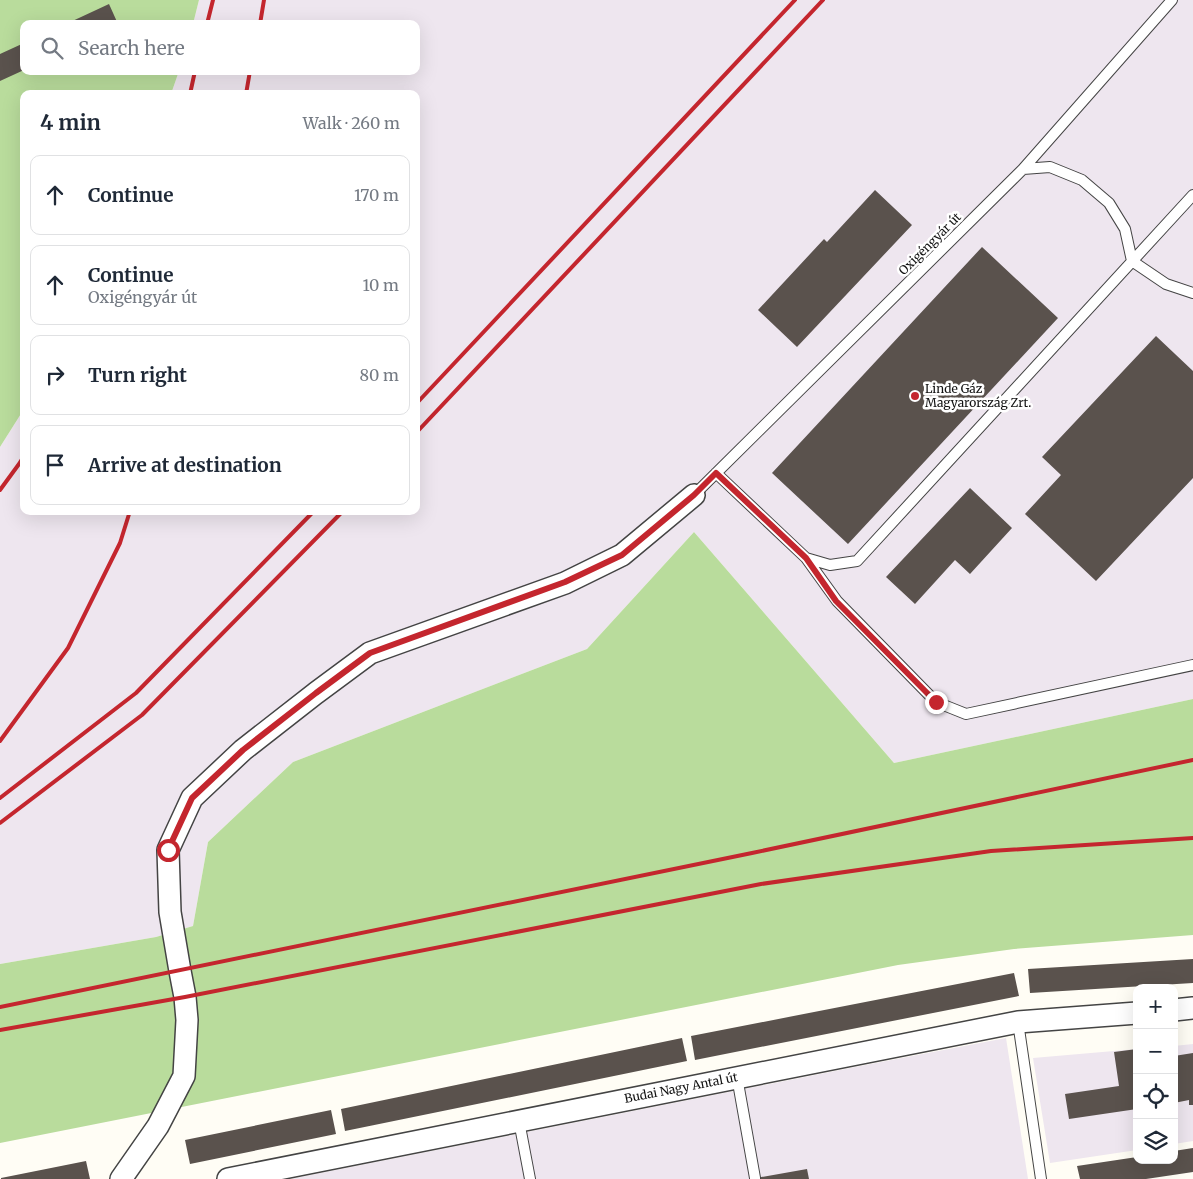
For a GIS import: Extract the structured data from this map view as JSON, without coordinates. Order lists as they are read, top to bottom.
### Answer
{
  "streets": {
    "street": ["Budai Nagy Antal út"],
    "lane": ["Oxigéngyár út"]
  },
  "places": ["Linde Gáz Magyarország Zrt."],
  "page": {
    "search": "Search here",
    "heading": ["4 min", "Walk · 260 m"],
    "list": [
      ["Continue", "170 m"],
      ["Continue", "Oxigéngyár út", "10 m"],
      ["Turn right", "80 m"],
      "Arrive at destination"
    ],
    "map_buttons": ["+", "−"]
  }
}
